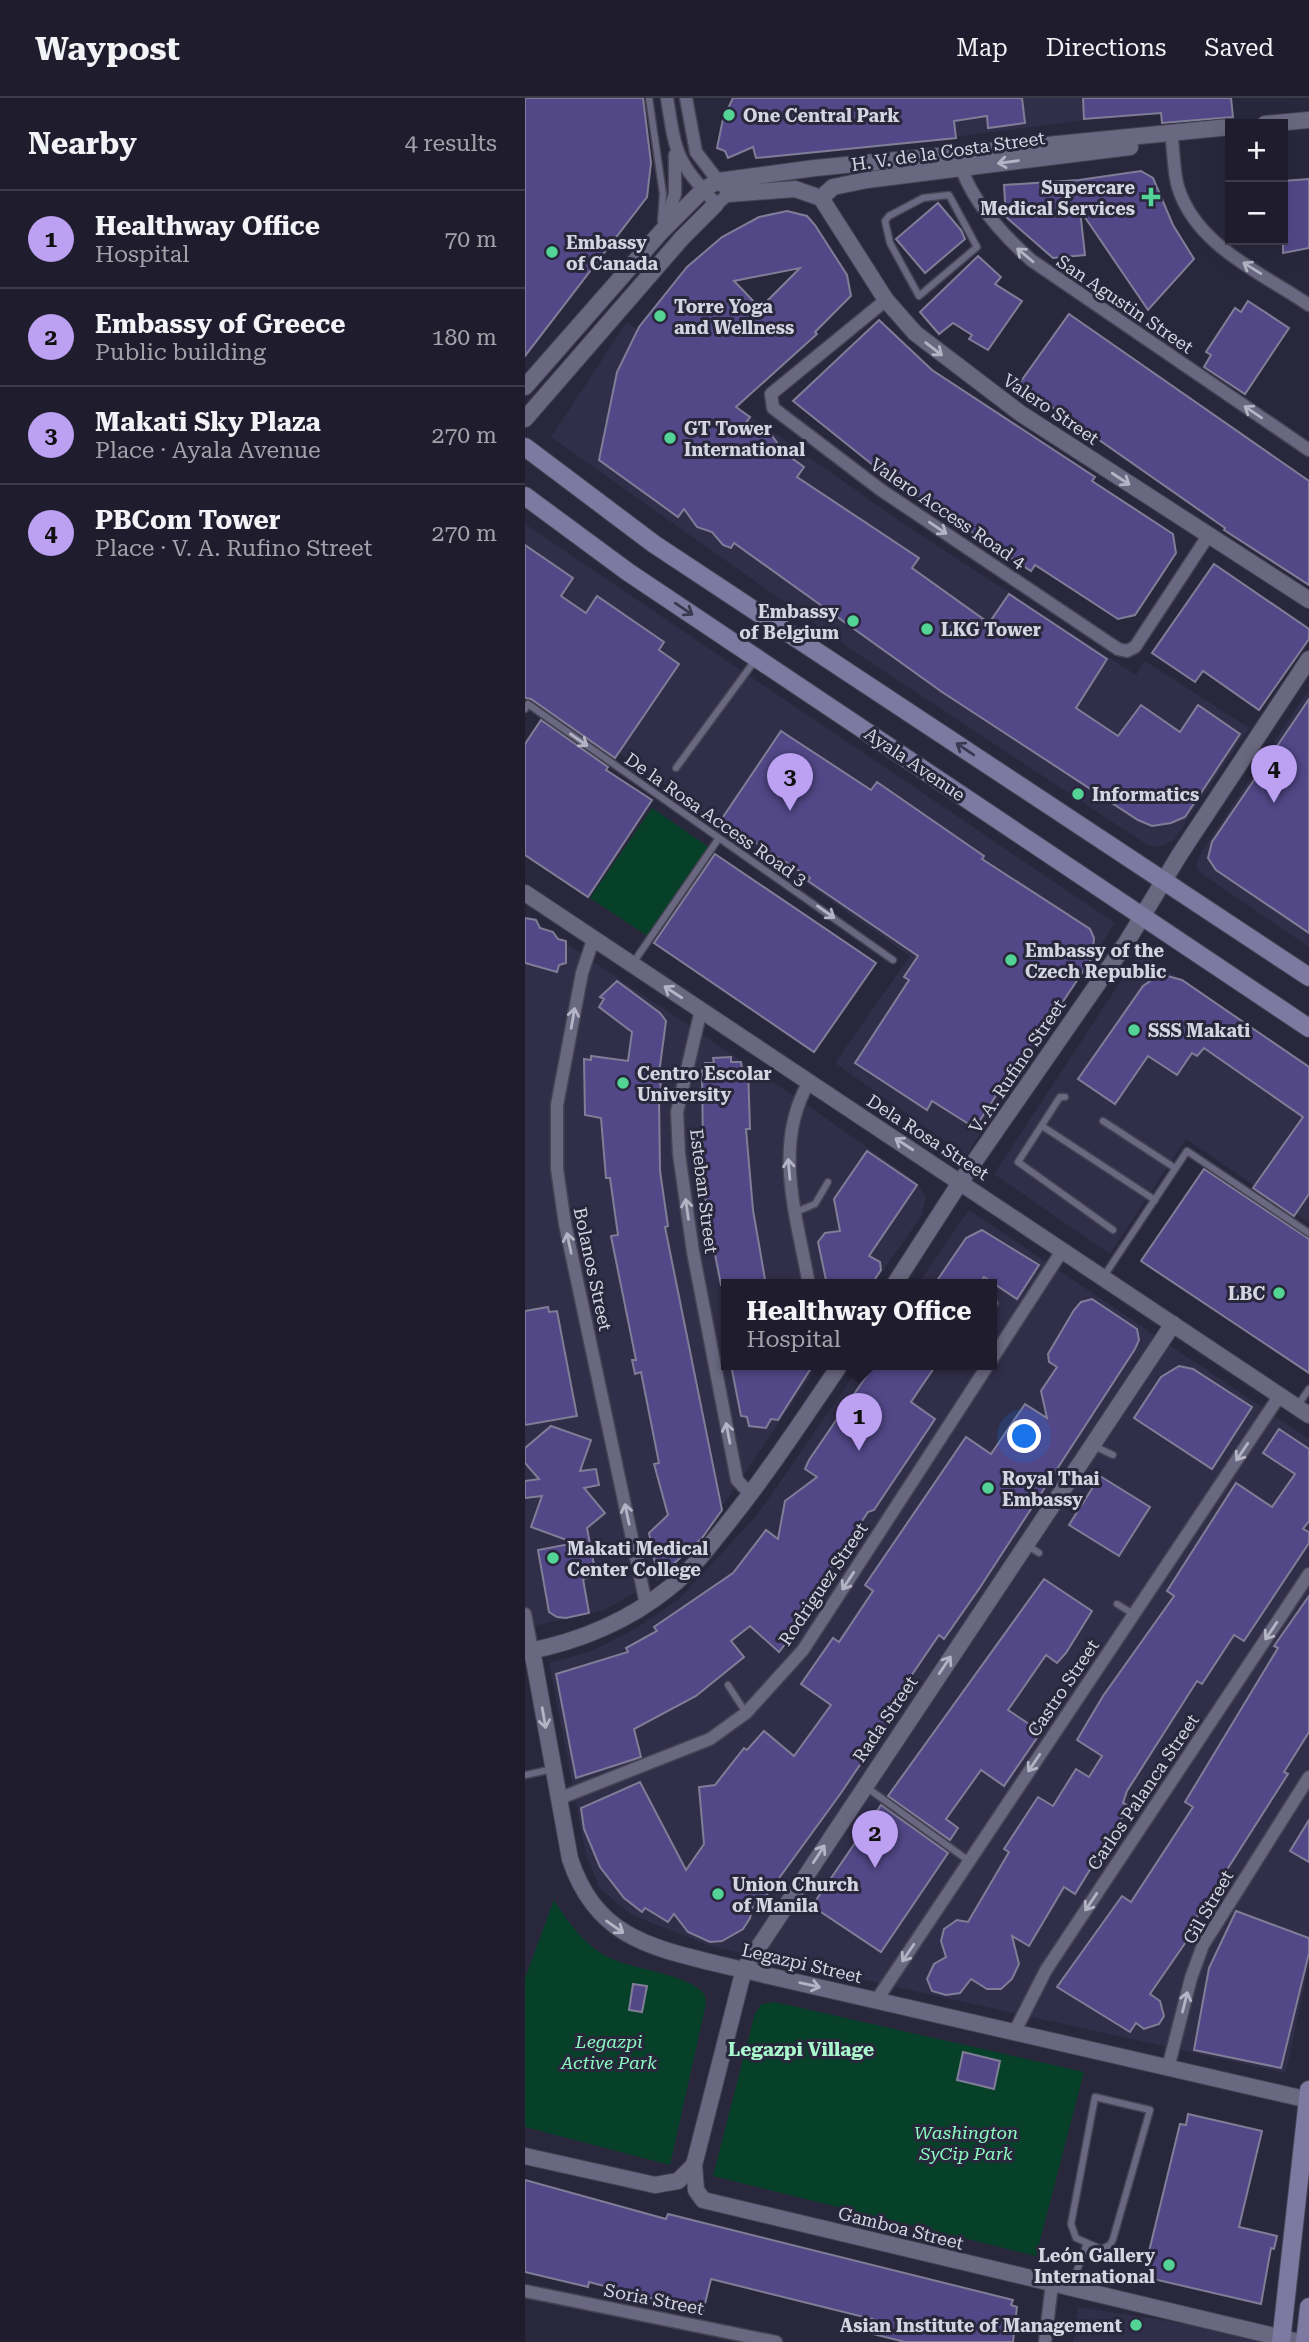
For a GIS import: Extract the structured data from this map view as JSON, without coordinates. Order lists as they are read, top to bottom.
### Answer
{
  "streets": {
    "main road": ["Ayala Avenue"],
    "street": [
      "H. V. de la Costa Street",
      "San Agustin Street",
      "Valero Street",
      "Valero Access Road 4",
      "V. A. Rufino Street",
      "Dela Rosa Street",
      "Esteban Street",
      "Bolanos Street",
      "Rodriguez Street",
      "Castro Street",
      "Rada Street",
      "Carlos Palanca Street",
      "Gil Street",
      "Legazpi Street",
      "Gamboa Street",
      "Soria Street"
    ],
    "lane": ["De la Rosa Access Road 3"]
  },
  "crossings": [
    ["H. V. de la Costa Street", "San Agustin Street"],
    ["H. V. de la Costa Street", "Valero Street"],
    ["Valero Street", "Valero Access Road 4"],
    ["Ayala Avenue", "V. A. Rufino Street"],
    ["V. A. Rufino Street", "Dela Rosa Street"],
    ["Dela Rosa Street", "Esteban Street"],
    ["Dela Rosa Street", "Bolanos Street"],
    ["Dela Rosa Street", "Castro Street"],
    ["Dela Rosa Street", "Rada Street"],
    ["Rodriguez Street", "Legazpi Street"],
    ["Castro Street", "Legazpi Street"],
    ["Rada Street", "Legazpi Street"],
    ["Rada Street", "Gamboa Street"],
    ["Carlos Palanca Street", "Legazpi Street"],
    ["Gil Street", "Legazpi Street"]
  ],
  "one_way": [
    "San Agustin Street",
    "Valero Street",
    "De la Rosa Access Road 3",
    "Esteban Street",
    "Bolanos Street",
    "Rodriguez Street",
    "Castro Street",
    "Rada Street",
    "Carlos Palanca Street",
    "Gil Street",
    "Legazpi Street"
  ],
  "districts": ["Legazpi Village"],
  "parks": ["Legazpi Active Park", "Washington SyCip Park"],
  "places": {
    "other": [
      "One Central Park",
      "Embassy of Canada",
      "Torre Yoga and Wellness",
      "GT Tower International",
      "Embassy of Belgium",
      "LKG Tower",
      "Informatics",
      "Embassy of the Czech Republic",
      "SSS Makati",
      "Centro Escolar University",
      "LBC",
      "Royal Thai Embassy",
      "Makati Medical Center College",
      "Union Church of Manila",
      "León Gallery International",
      "Asian Institute of Management"
    ],
    "health": ["Supercare Medical Services"]
  },
  "page": {
    "header": "Waypost",
    "nav": ["Map", "Directions", "Saved"],
    "heading": ["Nearby", "4 results"],
    "map_buttons": ["+", "−"],
    "list": [
      {
        "mark": "1",
        "name": "Healthway Office",
        "note": "Hospital",
        "value": "70 m"
      },
      {
        "mark": "2",
        "name": "Embassy of Greece",
        "note": "Public building",
        "value": "180 m"
      },
      {
        "mark": "3",
        "name": "Makati Sky Plaza",
        "note": "Place · Ayala Avenue",
        "value": "270 m"
      },
      {
        "mark": "4",
        "name": "PBCom Tower",
        "note": "Place · V. A. Rufino Street",
        "value": "270 m"
      }
    ],
    "pins": [
      "4",
      "3",
      "1",
      "2"
    ],
    "popup": ["Healthway Office", "Hospital"]
  }
}
